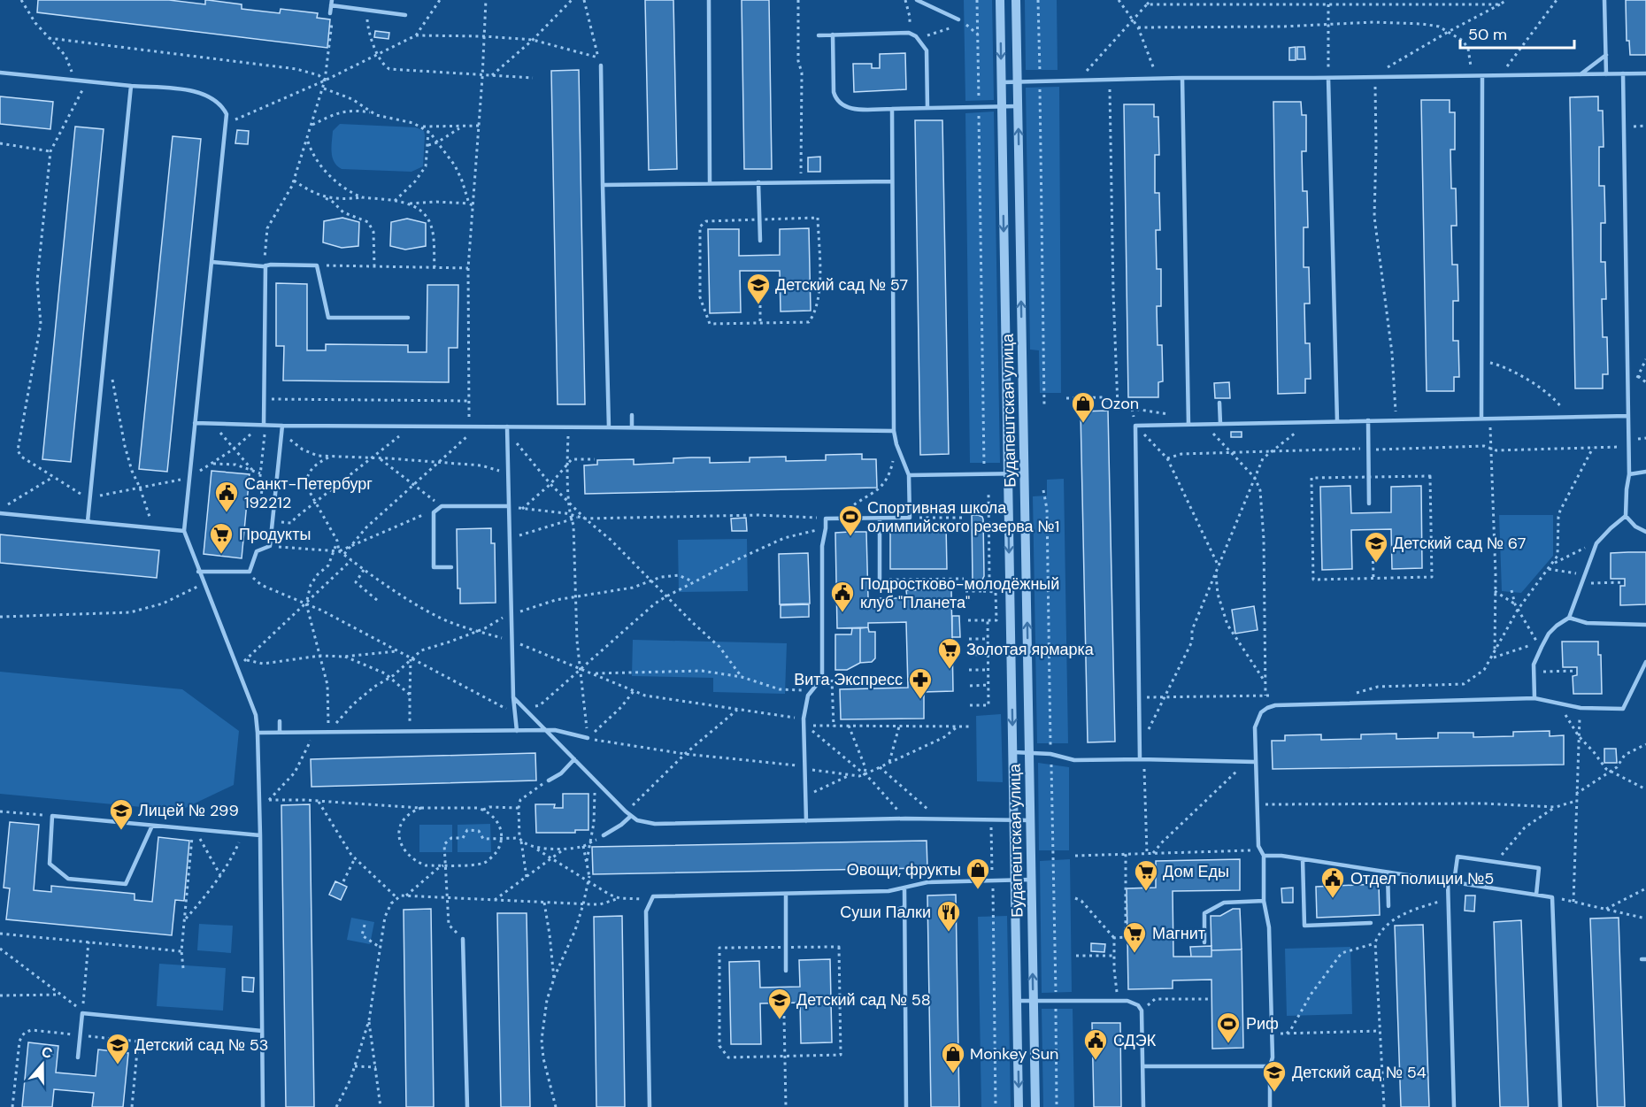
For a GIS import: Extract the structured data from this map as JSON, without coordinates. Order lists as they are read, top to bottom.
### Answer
{
  "streets": {
    "street": ["Будапештская улица"]
  },
  "places": {
    "school or university": [
      "Детский сад № 57",
      "Детский сад № 67",
      "Лицей № 299",
      "Детский сад № 58",
      "Детский сад № 53",
      "Детский сад № 54"
    ],
    "shop": ["Ozon", "Овощи, фрукты", "Monkey Sun"],
    "public building": [
      "Санкт-Петербург 192212",
      "Подростково-молодёжный клуб \"Планета\"",
      "Отдел полиции №5",
      "СДЭК"
    ],
    "sports": ["Спортивная школа олимпийского резерва №1", "Риф"],
    "supermarket": [
      "Продукты",
      "Золотая ярмарка",
      "Дом Еды",
      "Магнит"
    ],
    "pharmacy": ["Вита Экспресс"],
    "restaurant": ["Суши Палки"]
  },
  "scale_bar": "50 m",
  "north": "top"
}
